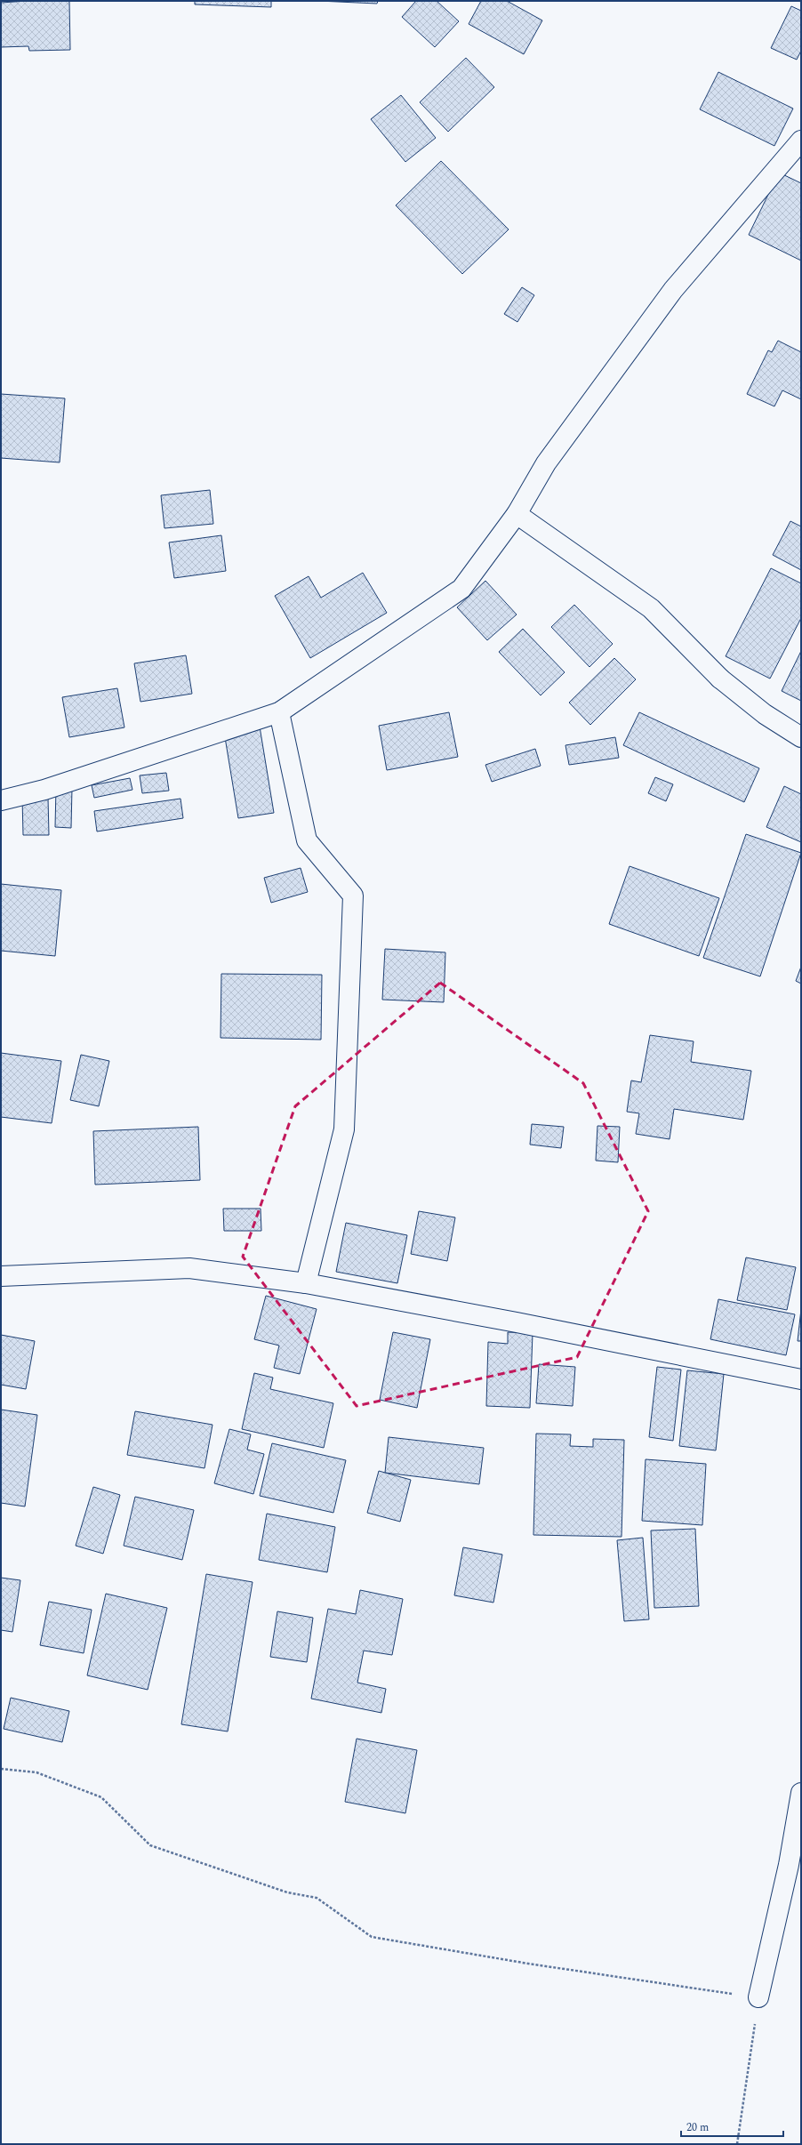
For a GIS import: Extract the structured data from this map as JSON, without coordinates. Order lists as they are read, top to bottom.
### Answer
{
  "scale_bar": "20 m"
}
